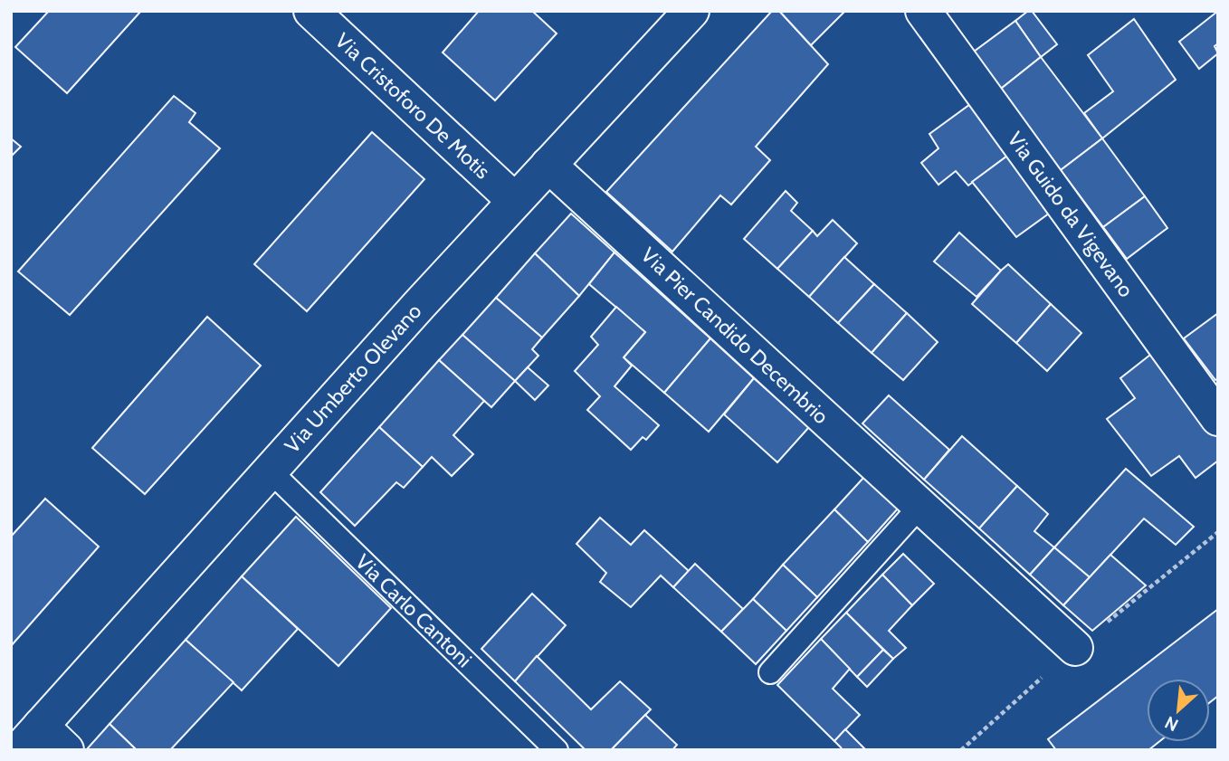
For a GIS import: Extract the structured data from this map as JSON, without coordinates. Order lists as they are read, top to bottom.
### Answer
{
  "streets": {
    "street": [
      "Via Cristoforo De Motis",
      "Via Guido da Vigevano",
      "Via Pier Candido Decembrio",
      "Via Umberto Olevano"
    ],
    "lane": ["Via Carlo Cantoni"]
  },
  "crossings": [
    ["Via Cristoforo De Motis", "Via Umberto Olevano"],
    ["Via Pier Candido Decembrio", "Via Umberto Olevano"],
    ["Via Umberto Olevano", "Via Carlo Cantoni"]
  ],
  "north": "bottom left"
}
